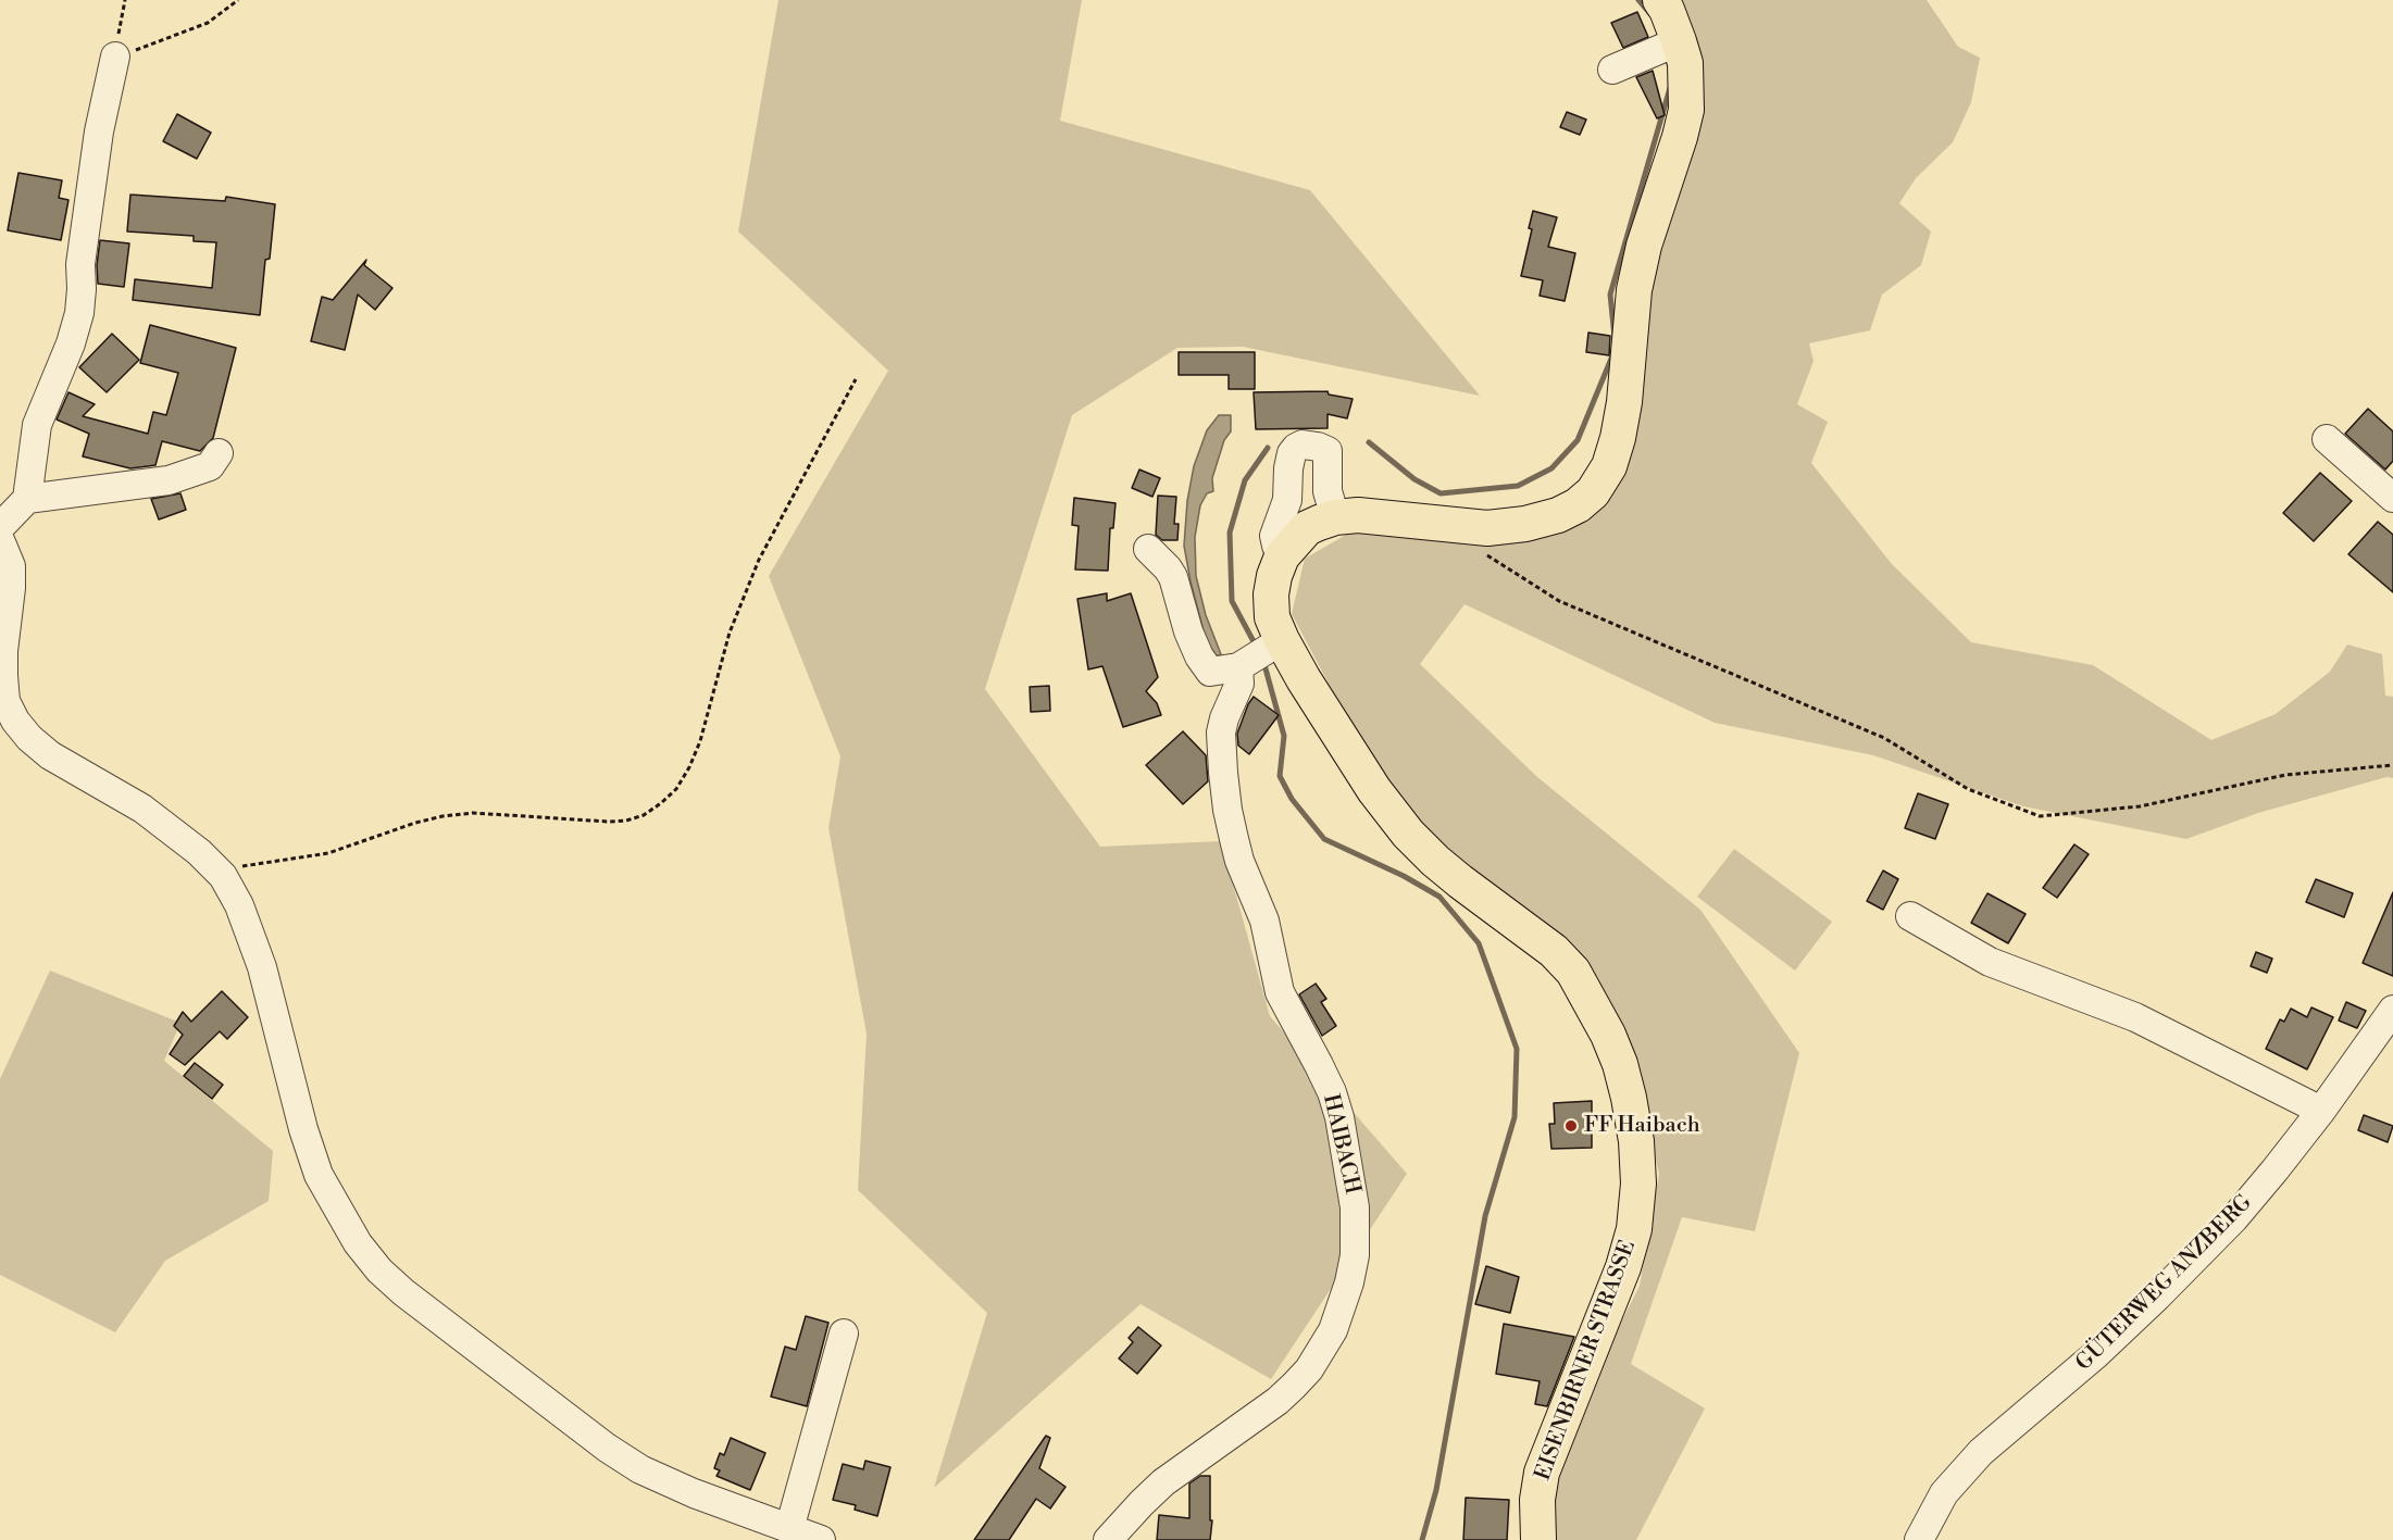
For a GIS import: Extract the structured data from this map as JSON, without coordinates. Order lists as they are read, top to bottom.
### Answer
{
  "streets": {
    "main road": ["EISENBIRNER STRASSE"],
    "street": ["HAIBACH", "GÜTERWEG ANZBERG"]
  },
  "crossings": [
    ["HAIBACH", "EISENBIRNER STRASSE"]
  ],
  "places": ["FF Haibach"]
}
